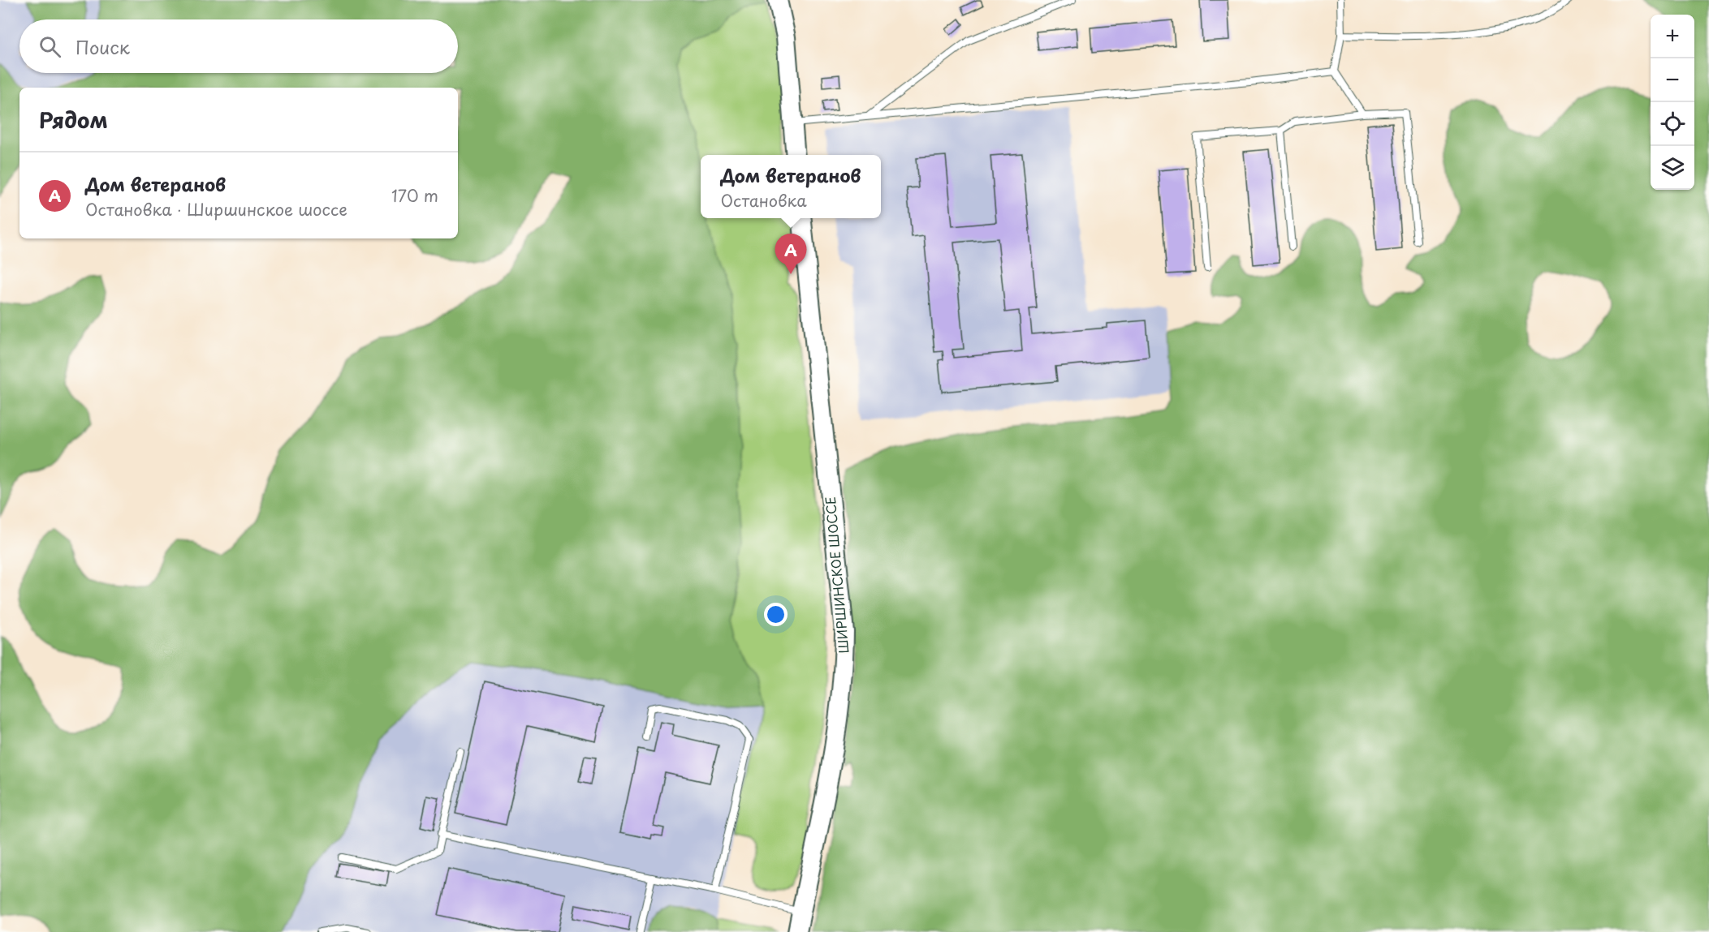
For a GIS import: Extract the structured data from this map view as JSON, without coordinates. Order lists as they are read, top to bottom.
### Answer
{
  "streets": {
    "main road": ["ШИРШИНСКОЕ ШОССЕ"]
  },
  "page": {
    "map_buttons": ["+", "−"],
    "search": "Поиск",
    "heading": "Рядом",
    "list": [
      {
        "mark": "A",
        "name": "Дом ветеранов",
        "note": "Остановка · Ширшинское шоссе",
        "value": "170 m"
      }
    ],
    "popup": ["Дом ветеранов", "Остановка"],
    "pins": "A"
  }
}
